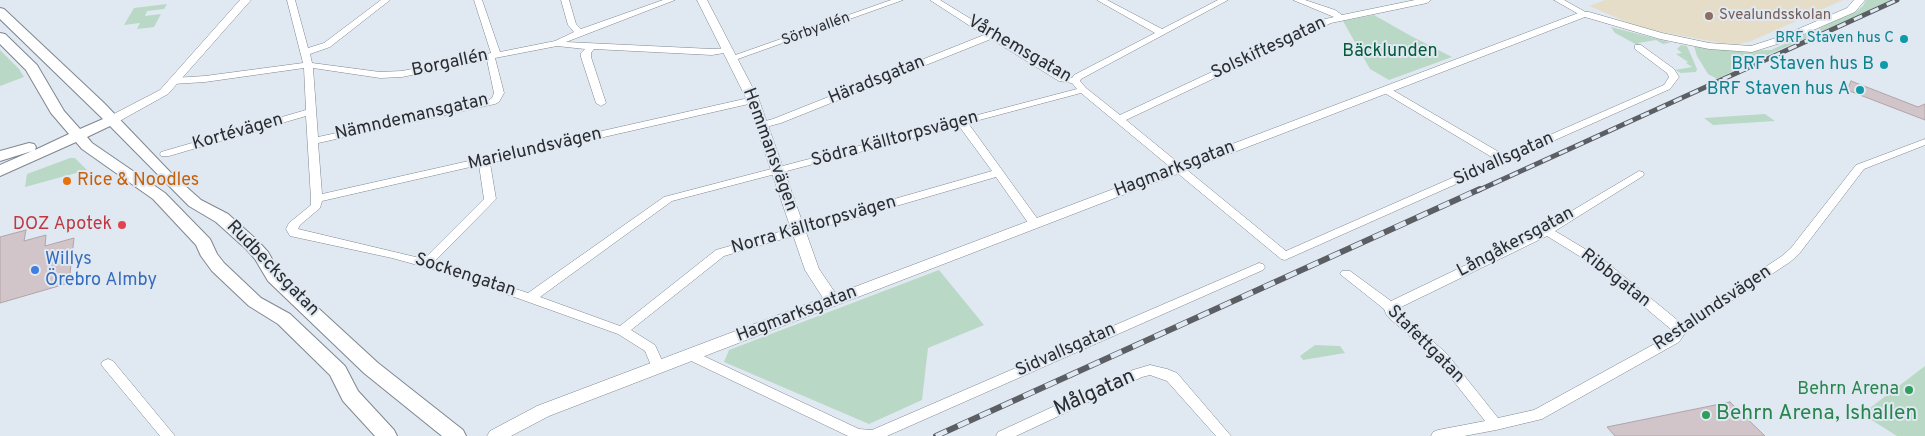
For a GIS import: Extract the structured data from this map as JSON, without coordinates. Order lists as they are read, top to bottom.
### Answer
{
  "streets": {
    "main road": ["Rudbecksgatan"],
    "street": [
      "Sörbyallén",
      "Solskiftesgatan",
      "Vårhemsgatan",
      "Borgallén",
      "Häradsgatan",
      "Nämndemansgatan",
      "Kortévägen",
      "Södra Källtorpsvägen",
      "Marielundsvägen",
      "Hemmansvägen",
      "Sidvallsgatan",
      "Hagmarksgatan",
      "Norra Källtorpsvägen",
      "Långåkersgatan",
      "Sockengatan",
      "Ribbgatan",
      "Restalundsvägen",
      "Stafettgatan",
      "Målgatan"
    ]
  },
  "crossings": [
    ["Sörbyallén", "Borgallén"],
    ["Sörbyallén", "Hemmansvägen"],
    ["Solskiftesgatan", "Vårhemsgatan"],
    ["Vårhemsgatan", "Häradsgatan"],
    ["Vårhemsgatan", "Södra Källtorpsvägen"],
    ["Vårhemsgatan", "Sidvallsgatan"],
    ["Vårhemsgatan", "Hagmarksgatan"],
    ["Borgallén", "Nämndemansgatan"],
    ["Borgallén", "Hemmansvägen"],
    ["Häradsgatan", "Hemmansvägen"],
    ["Södra Källtorpsvägen", "Hemmansvägen"],
    ["Södra Källtorpsvägen", "Sockengatan"],
    ["Marielundsvägen", "Hemmansvägen"],
    ["Marielundsvägen", "Sockengatan"],
    ["Hemmansvägen", "Hagmarksgatan"],
    ["Hemmansvägen", "Norra Källtorpsvägen"],
    ["Hagmarksgatan", "Sockengatan"],
    ["Norra Källtorpsvägen", "Sockengatan"],
    ["Långåkersgatan", "Ribbgatan"],
    ["Långåkersgatan", "Stafettgatan"],
    ["Ribbgatan", "Restalundsvägen"],
    ["Restalundsvägen", "Stafettgatan"]
  ],
  "parks": ["Bäcklunden"],
  "places": [
    "Svealundsskolan",
    "BRF Staven hus C",
    "BRF Staven hus B",
    "BRF Staven hus A",
    "Rice & Noodles",
    "DOZ Apotek",
    "Willys Örebro Almby",
    "Behrn Arena",
    "Behrn Arena, Ishallen"
  ]
}
